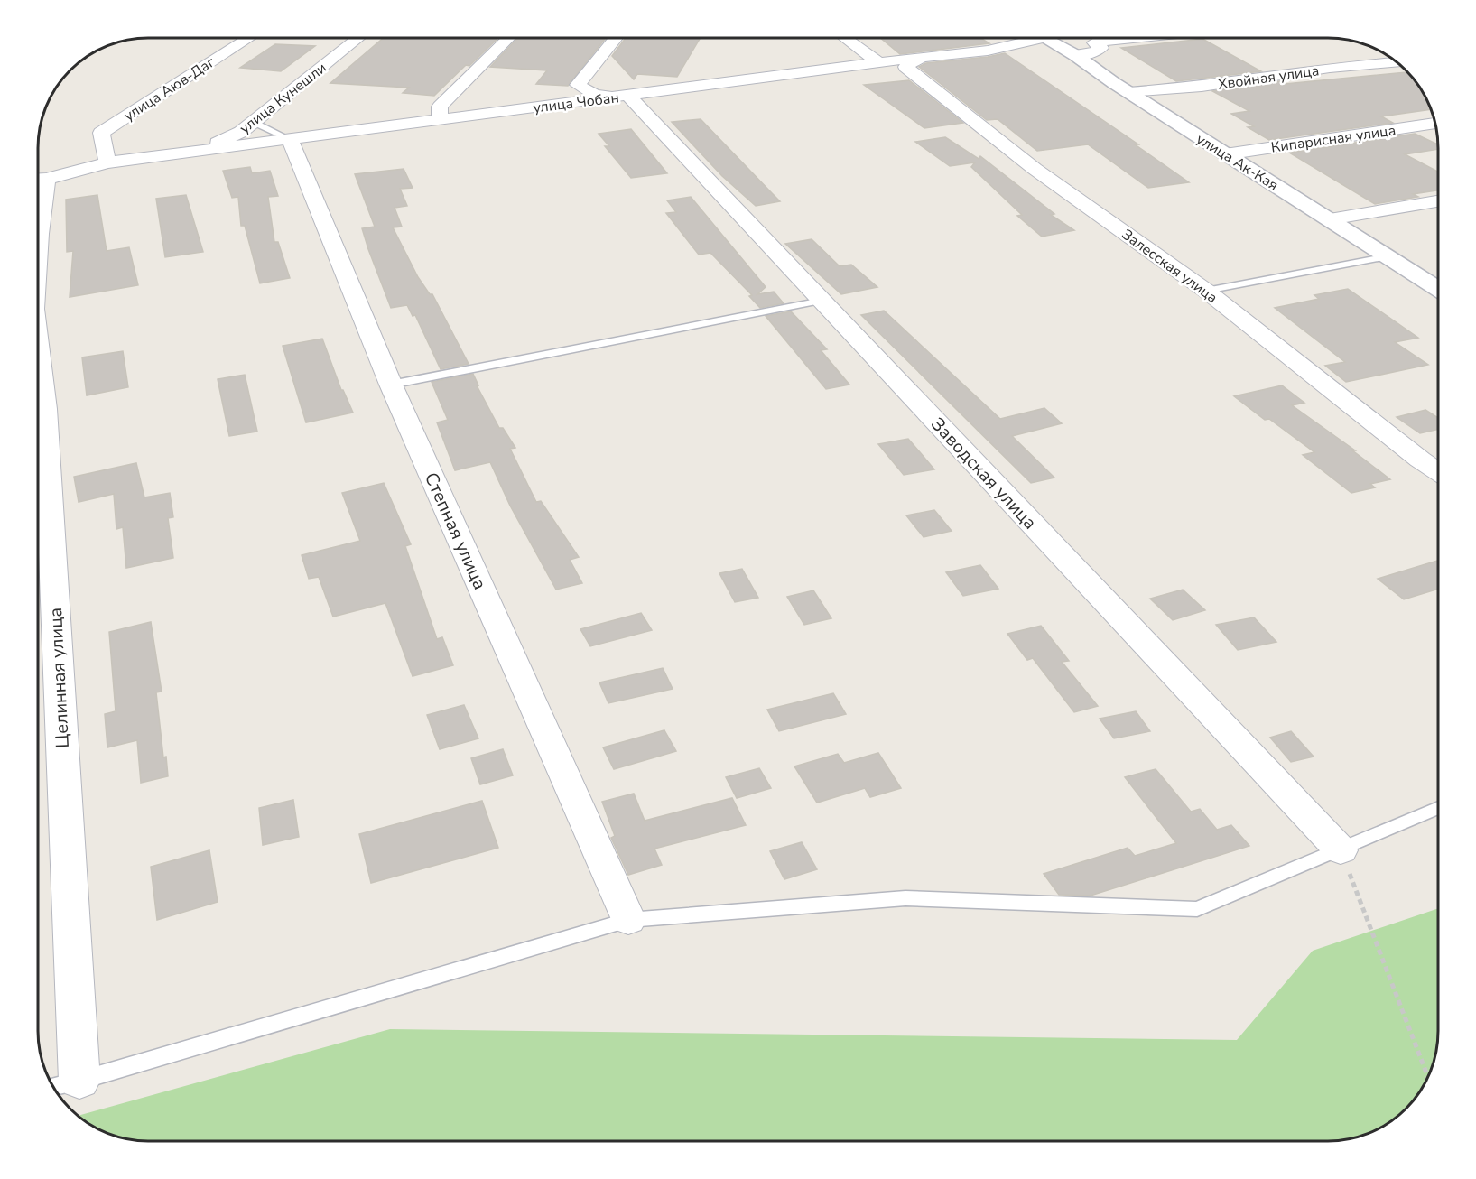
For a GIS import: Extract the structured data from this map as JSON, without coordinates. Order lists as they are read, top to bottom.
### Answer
{
  "streets": {
    "main road": ["улица Ак-Кая"],
    "street": [
      "Хвойная улица",
      "улица Аюв-Даг",
      "улица Кунешли",
      "улица Чобан",
      "Кипарисная улица",
      "Залесская улица",
      "Заводская улица",
      "Степная улица",
      "Целинная улица"
    ]
  },
  "crossings": [
    ["Хвойная улица", "улица Ак-Кая"],
    ["улица Аюв-Даг", "улица Чобан"],
    ["улица Кунешли", "улица Чобан"],
    ["улица Чобан", "Залесская улица"],
    ["улица Чобан", "Заводская улица"],
    ["улица Чобан", "Степная улица"],
    ["Кипарисная улица", "улица Ак-Кая"]
  ]
}
